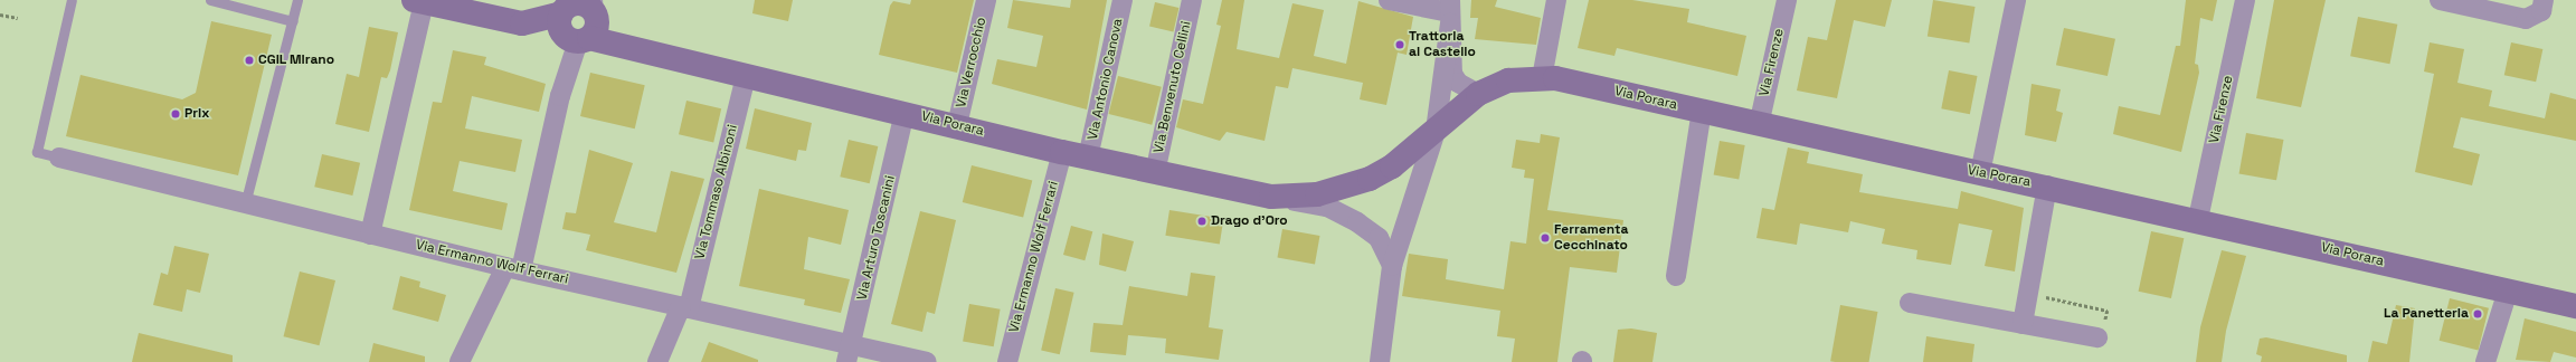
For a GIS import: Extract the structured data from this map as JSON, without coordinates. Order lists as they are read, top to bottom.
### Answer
{
  "streets": {
    "street": [
      "Via Verrocchio",
      "Via Firenze",
      "Via Antonio Canova",
      "Via Benvenuto Cellini",
      "Via Porara",
      "Via Tommaso Albinoni",
      "Via Arturo Toscanini",
      "Via Ermanno Wolf Ferrari"
    ]
  },
  "crossings": [
    ["Via Verrocchio", "Via Porara"],
    ["Via Firenze", "Via Porara"],
    ["Via Antonio Canova", "Via Porara"],
    ["Via Benvenuto Cellini", "Via Porara"],
    ["Via Porara", "Via Tommaso Albinoni"],
    ["Via Porara", "Via Arturo Toscanini"],
    ["Via Porara", "Via Ermanno Wolf Ferrari"],
    ["Via Tommaso Albinoni", "Via Ermanno Wolf Ferrari"],
    ["Via Arturo Toscanini", "Via Ermanno Wolf Ferrari"]
  ],
  "places": [
    "Trattoria al Castello",
    "CGIL Mirano",
    "Prix",
    "Drago d'Oro",
    "Ferramenta Cecchinato",
    "La Panetteria"
  ]
}
